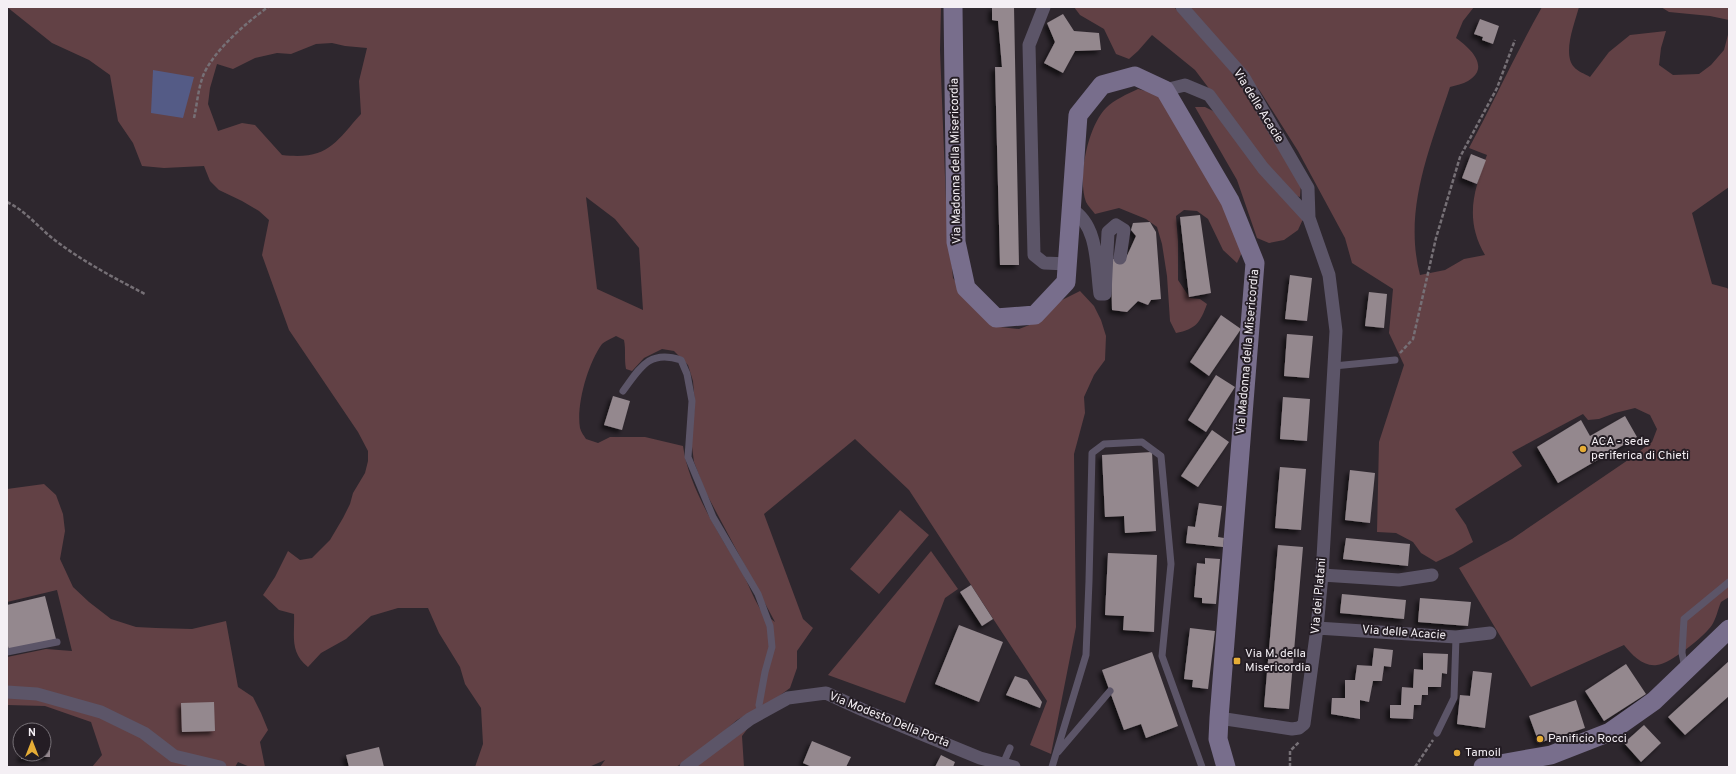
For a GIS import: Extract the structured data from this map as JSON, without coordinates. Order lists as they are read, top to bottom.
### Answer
{
  "streets": {
    "main road": ["Via Madonna della Misericordia"],
    "street": ["Via delle Acacie", "Via dei Platani", "Via Modesto Della Porta"]
  },
  "crossings": [
    ["Via delle Acacie", "Via Madonna della Misericordia"],
    ["Via delle Acacie", "Via dei Platani"],
    ["Via Madonna della Misericordia", "Via dei Platani"]
  ],
  "places": {
    "other": ["ACA - sede periferica di Chieti", "Panificio Rocci", "Tamoil"],
    "transit": ["Via M. della Misericordia"]
  },
  "north": "top"
}
